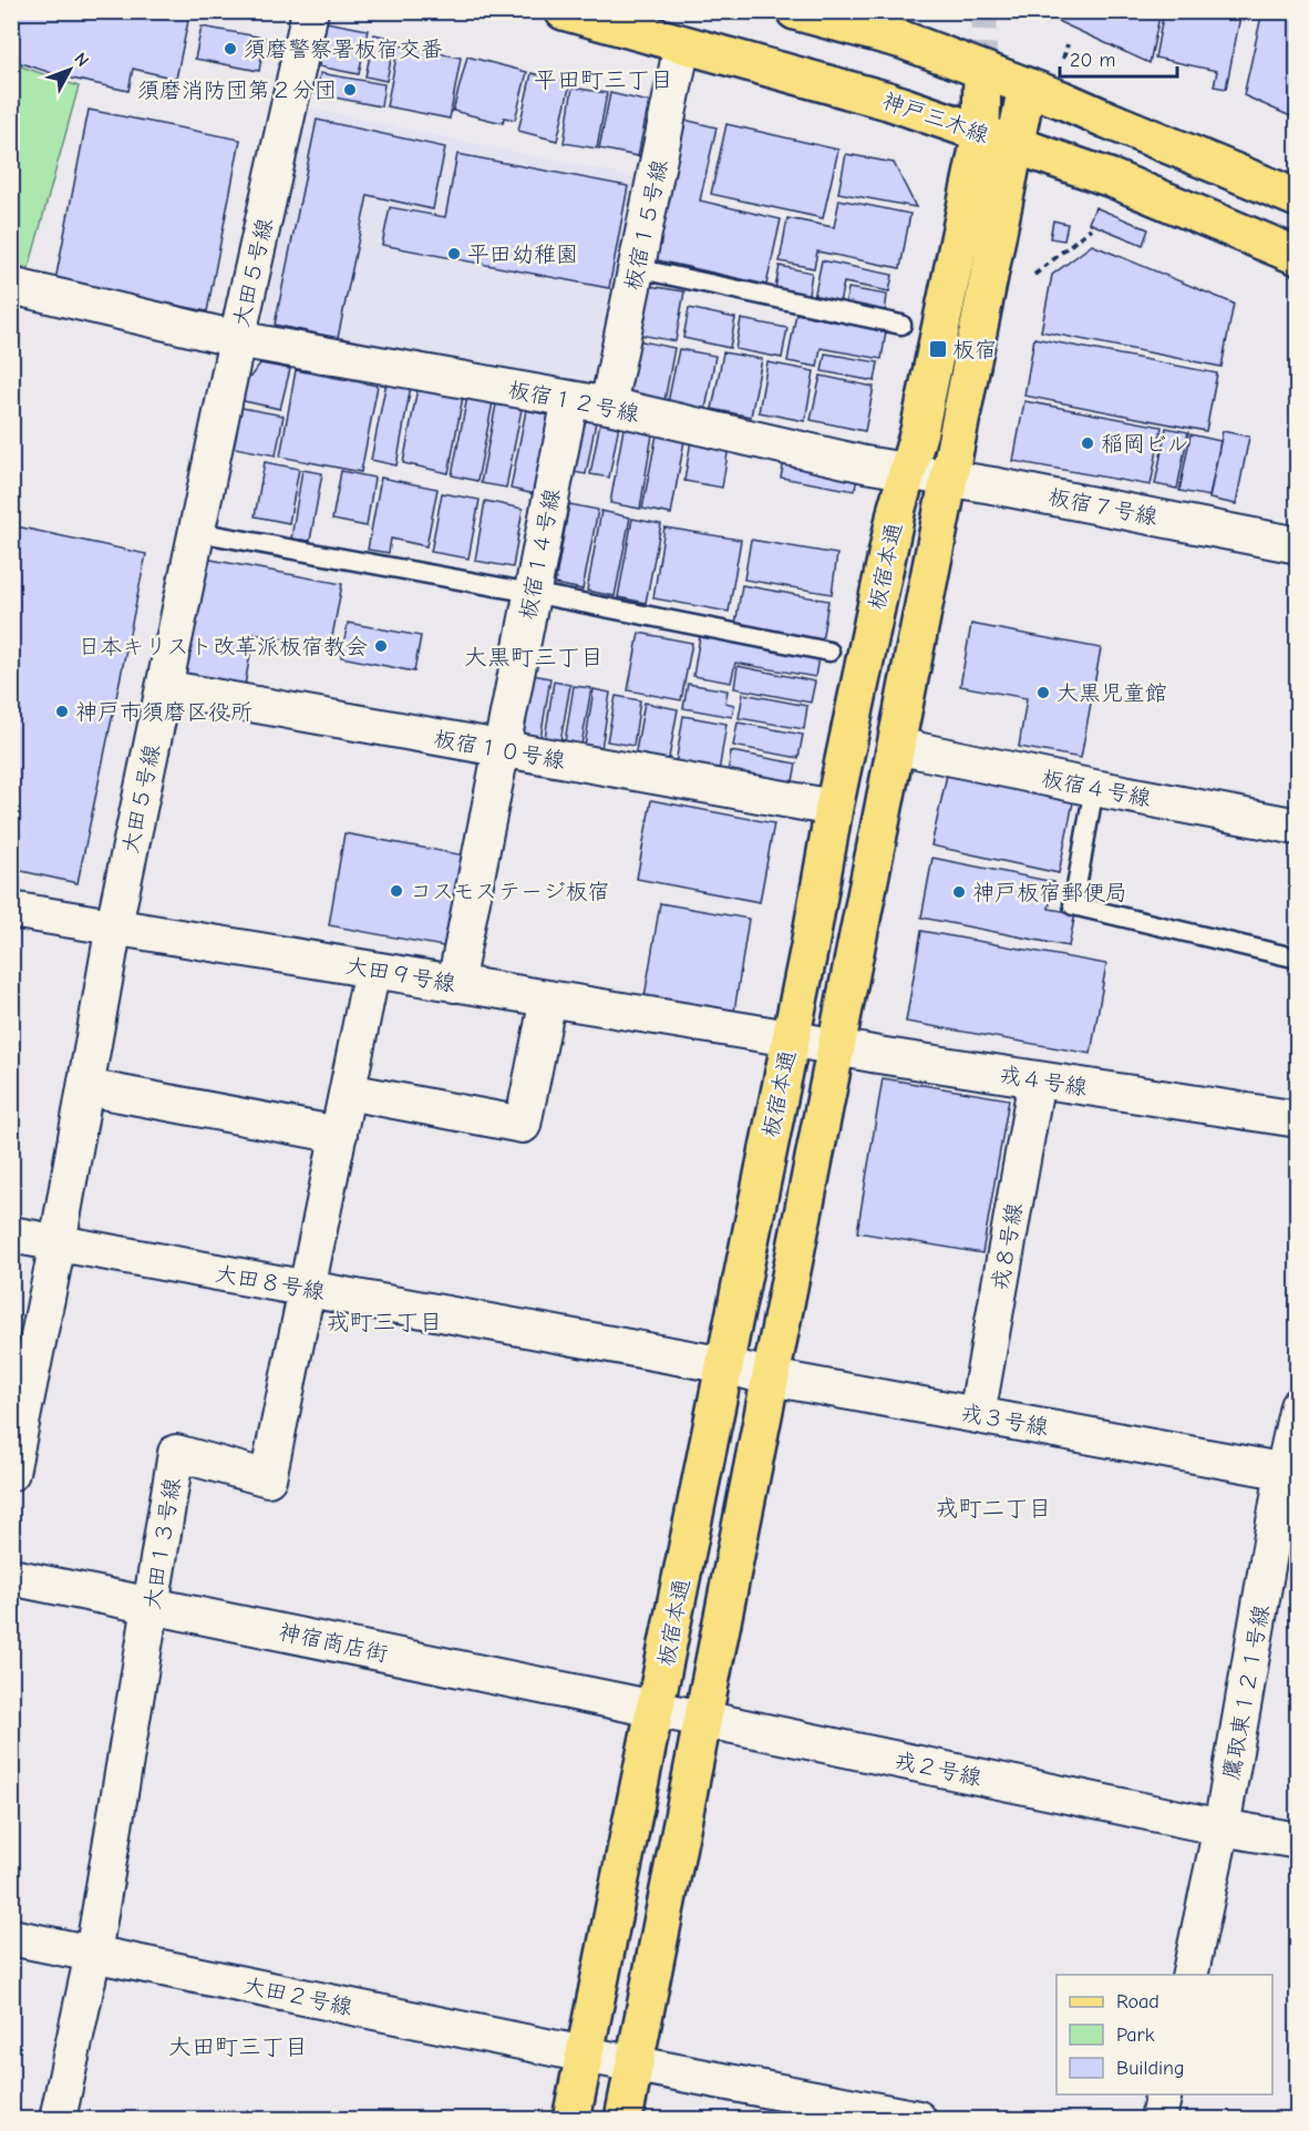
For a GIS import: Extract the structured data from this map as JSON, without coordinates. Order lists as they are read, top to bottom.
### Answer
{
  "streets": {
    "main road": ["神戸三木線", "板宿本通"],
    "street": [
      "板宿１５号線",
      "大田５号線",
      "板宿１２号線",
      "板宿７号線",
      "板宿１４号線",
      "板宿１０号線",
      "板宿４号線",
      "大田９号線",
      "戎４号線",
      "戎８号線",
      "大田８号線",
      "戎３号線",
      "大田１３号線",
      "神宿商店街",
      "鷹取東１２１号線",
      "戎２号線",
      "大田２号線"
    ]
  },
  "crossings": [
    ["神戸三木線", "板宿１５号線"],
    ["神戸三木線", "板宿本通"],
    ["板宿１５号線", "板宿１２号線"],
    ["大田５号線", "板宿１２号線"],
    ["大田５号線", "板宿１０号線"],
    ["大田５号線", "大田９号線"],
    ["大田５号線", "大田８号線"],
    ["板宿１２号線", "板宿７号線"],
    ["板宿１２号線", "板宿１４号線"],
    ["板宿１２号線", "板宿本通"],
    ["板宿７号線", "板宿本通"],
    ["板宿１４号線", "板宿１０号線"],
    ["板宿１４号線", "大田９号線"],
    ["板宿本通", "板宿１０号線"],
    ["板宿本通", "大田９号線"],
    ["板宿本通", "戎４号線"],
    ["板宿本通", "大田８号線"],
    ["板宿本通", "戎３号線"],
    ["板宿本通", "神宿商店街"],
    ["板宿本通", "戎２号線"],
    ["板宿本通", "大田２号線"],
    ["大田９号線", "戎４号線"],
    ["大田９号線", "大田１３号線"],
    ["戎４号線", "戎８号線"],
    ["戎８号線", "戎３号線"],
    ["大田８号線", "戎３号線"],
    ["大田８号線", "大田１３号線"],
    ["戎３号線", "鷹取東１２１号線"],
    ["大田１３号線", "神宿商店街"],
    ["大田１３号線", "大田２号線"],
    ["神宿商店街", "戎２号線"],
    ["鷹取東１２１号線", "戎２号線"]
  ],
  "districts": [
    "平田町三丁目",
    "大黒町三丁目",
    "戎町三丁目",
    "戎町二丁目",
    "大田町三丁目"
  ],
  "places": {
    "other": [
      "須磨警察署板宿交番",
      "須磨消防団第２分団",
      "平田幼稚園",
      "稲岡ビル",
      "日本キリスト改革派板宿教会",
      "大黒児童館",
      "神戸市須磨区役所",
      "コスモステージ板宿",
      "神戸板宿郵便局"
    ],
    "transit": ["板宿"]
  },
  "legend": ["Road", "Park", "Building"],
  "scale_bar": "20 m",
  "north": "top right"
}
